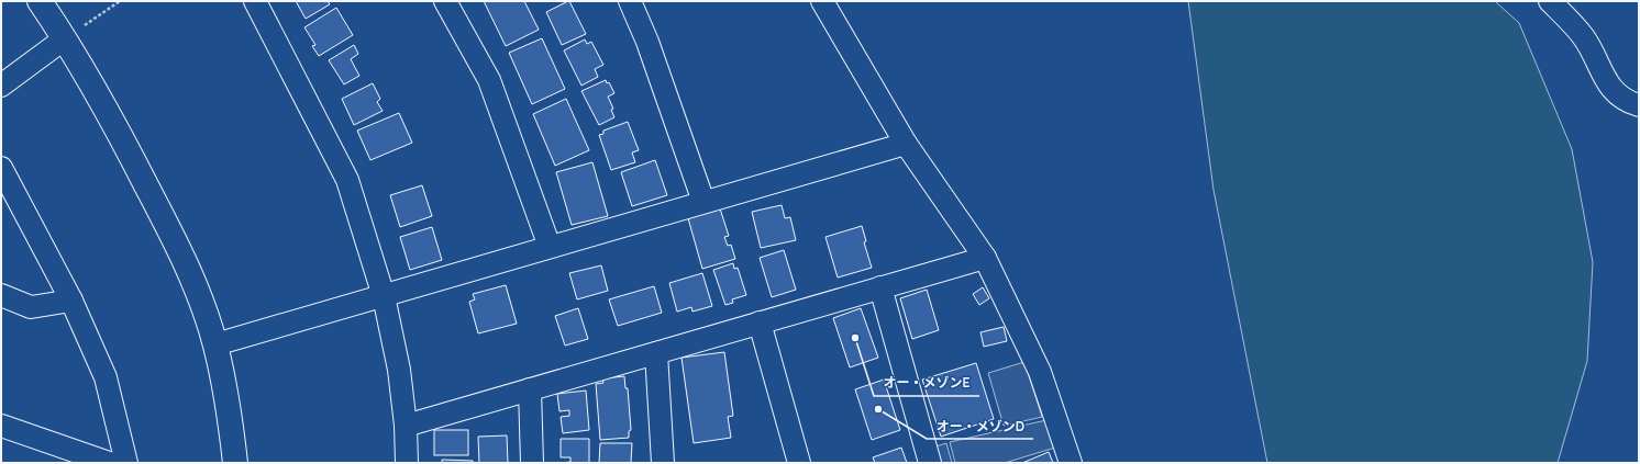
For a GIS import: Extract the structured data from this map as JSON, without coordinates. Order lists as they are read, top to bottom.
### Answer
{
  "places": ["オー・メゾンE", "オー・メゾンD"]
}
